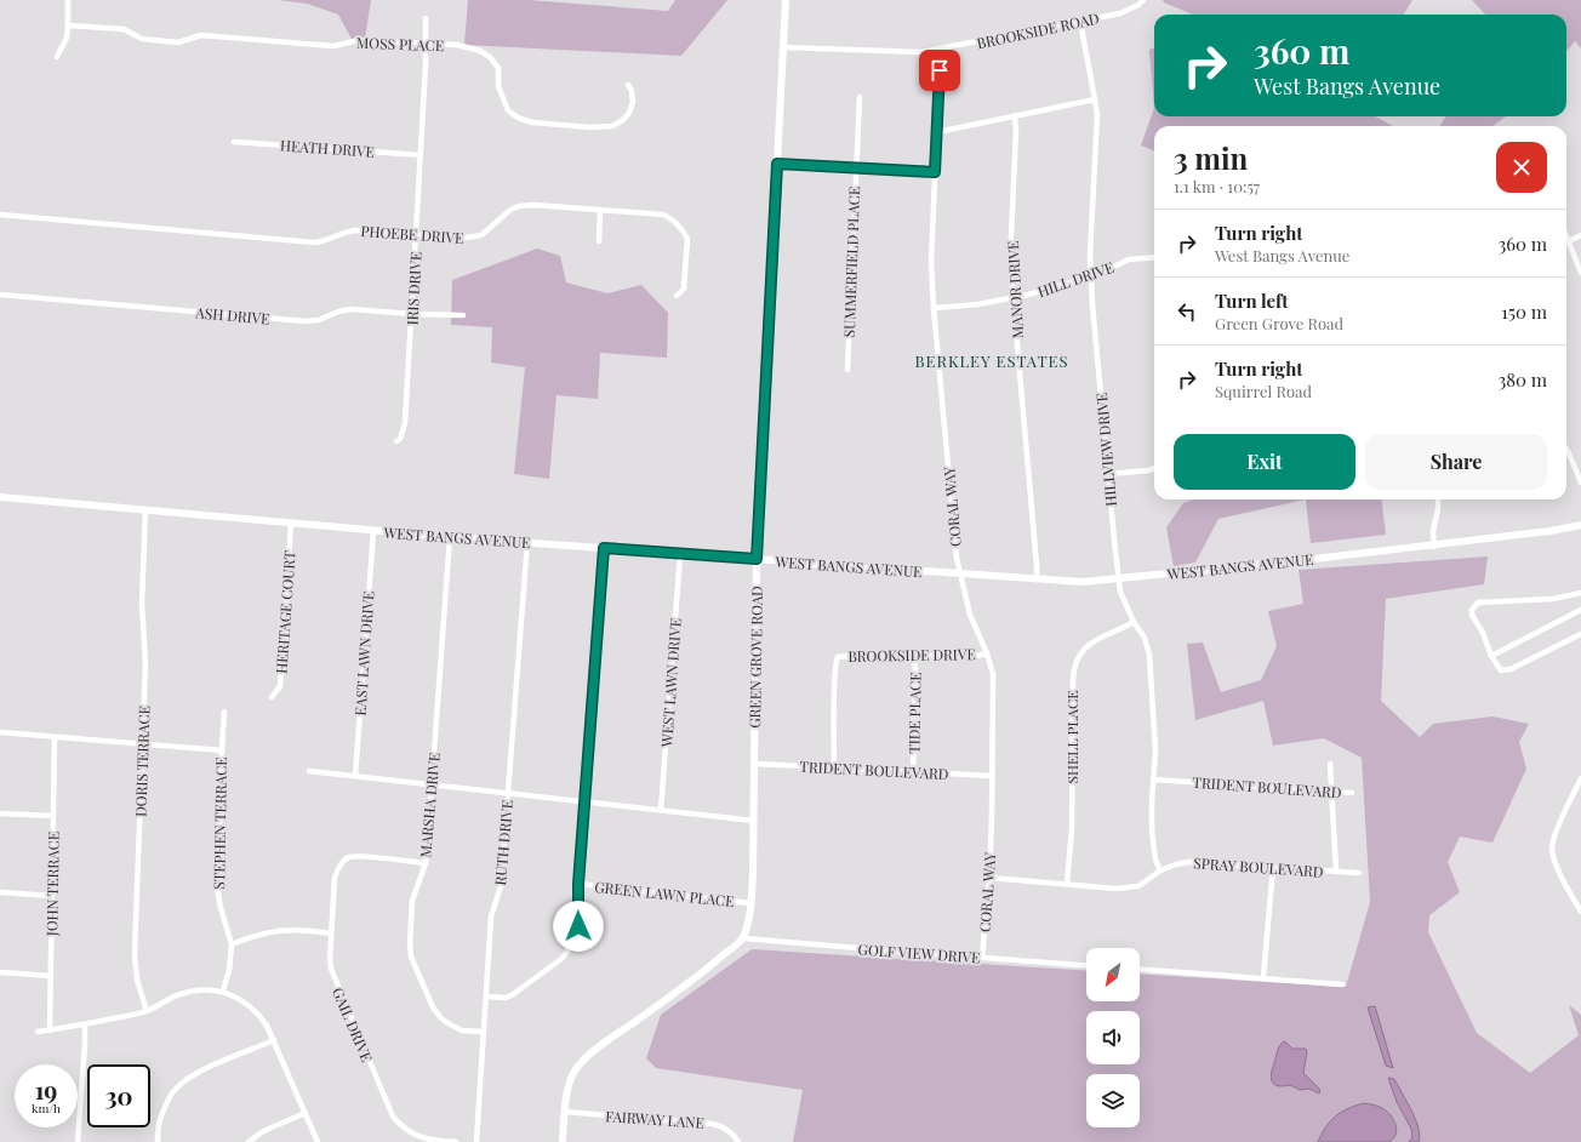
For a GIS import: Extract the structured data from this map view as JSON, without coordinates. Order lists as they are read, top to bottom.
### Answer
{
  "streets": {
    "street": [
      "BROOKSIDE ROAD",
      "MOSS PLACE",
      "HEATH DRIVE",
      "PHOEBE DRIVE",
      "SUMMERFIELD PLACE",
      "HILL DRIVE",
      "IRIS DRIVE",
      "MANOR DRIVE",
      "ASH DRIVE",
      "HILLVIEW DRIVE",
      "CORAL WAY",
      "WEST BANGS AVENUE",
      "HERITAGE COURT",
      "EAST LAWN DRIVE",
      "BROOKSIDE DRIVE",
      "GREEN GROVE ROAD",
      "WEST LAWN DRIVE",
      "TIDE PLACE",
      "SHELL PLACE",
      "DORIS TERRACE",
      "TRIDENT BOULEVARD",
      "MARSHA DRIVE",
      "STEPHEN TERRACE",
      "RUTH DRIVE",
      "SPRAY BOULEVARD",
      "JOHN TERRACE",
      "GREEN LAWN PLACE",
      "GOLF VIEW DRIVE",
      "GAIL DRIVE",
      "FAIRWAY LANE"
    ]
  },
  "crossings": [
    ["BROOKSIDE ROAD", "HILLVIEW DRIVE"],
    ["BROOKSIDE ROAD", "CORAL WAY"],
    ["BROOKSIDE ROAD", "GREEN GROVE ROAD"],
    ["MOSS PLACE", "IRIS DRIVE"],
    ["HEATH DRIVE", "IRIS DRIVE"],
    ["PHOEBE DRIVE", "IRIS DRIVE"],
    ["HILL DRIVE", "MANOR DRIVE"],
    ["HILL DRIVE", "HILLVIEW DRIVE"],
    ["HILL DRIVE", "CORAL WAY"],
    ["IRIS DRIVE", "ASH DRIVE"],
    ["MANOR DRIVE", "WEST BANGS AVENUE"],
    ["HILLVIEW DRIVE", "WEST BANGS AVENUE"],
    ["HILLVIEW DRIVE", "SHELL PLACE"],
    ["HILLVIEW DRIVE", "TRIDENT BOULEVARD"],
    ["HILLVIEW DRIVE", "SPRAY BOULEVARD"],
    ["CORAL WAY", "WEST BANGS AVENUE"],
    ["CORAL WAY", "BROOKSIDE DRIVE"],
    ["CORAL WAY", "TRIDENT BOULEVARD"],
    ["CORAL WAY", "SPRAY BOULEVARD"],
    ["CORAL WAY", "GOLF VIEW DRIVE"],
    ["WEST BANGS AVENUE", "HERITAGE COURT"],
    ["WEST BANGS AVENUE", "EAST LAWN DRIVE"],
    ["WEST BANGS AVENUE", "GREEN GROVE ROAD"],
    ["WEST BANGS AVENUE", "WEST LAWN DRIVE"],
    ["WEST BANGS AVENUE", "DORIS TERRACE"],
    ["WEST BANGS AVENUE", "MARSHA DRIVE"],
    ["WEST BANGS AVENUE", "RUTH DRIVE"],
    ["BROOKSIDE DRIVE", "TIDE PLACE"],
    ["BROOKSIDE DRIVE", "TRIDENT BOULEVARD"],
    ["GREEN GROVE ROAD", "TRIDENT BOULEVARD"],
    ["GREEN GROVE ROAD", "GREEN LAWN PLACE"],
    ["GREEN GROVE ROAD", "GOLF VIEW DRIVE"],
    ["TIDE PLACE", "TRIDENT BOULEVARD"],
    ["SHELL PLACE", "SPRAY BOULEVARD"],
    ["MARSHA DRIVE", "RUTH DRIVE"],
    ["MARSHA DRIVE", "GAIL DRIVE"]
  ],
  "districts": ["BERKLEY ESTATES"],
  "north": "bottom left",
  "page": {
    "turn": ["360 m", "West Bangs Avenue"],
    "heading": ["3 min", "1.1 km · 10:57"],
    "list": [
      {
        "name": "Turn right",
        "note": "West Bangs Avenue",
        "value": "360 m"
      },
      {
        "name": "Turn left",
        "note": "Green Grove Road",
        "value": "150 m"
      },
      {
        "name": "Turn right",
        "note": "Squirrel Road",
        "value": "380 m"
      }
    ],
    "buttons": ["Exit", "Share"],
    "speed": "19 km/h",
    "limit": "30"
  }
}
